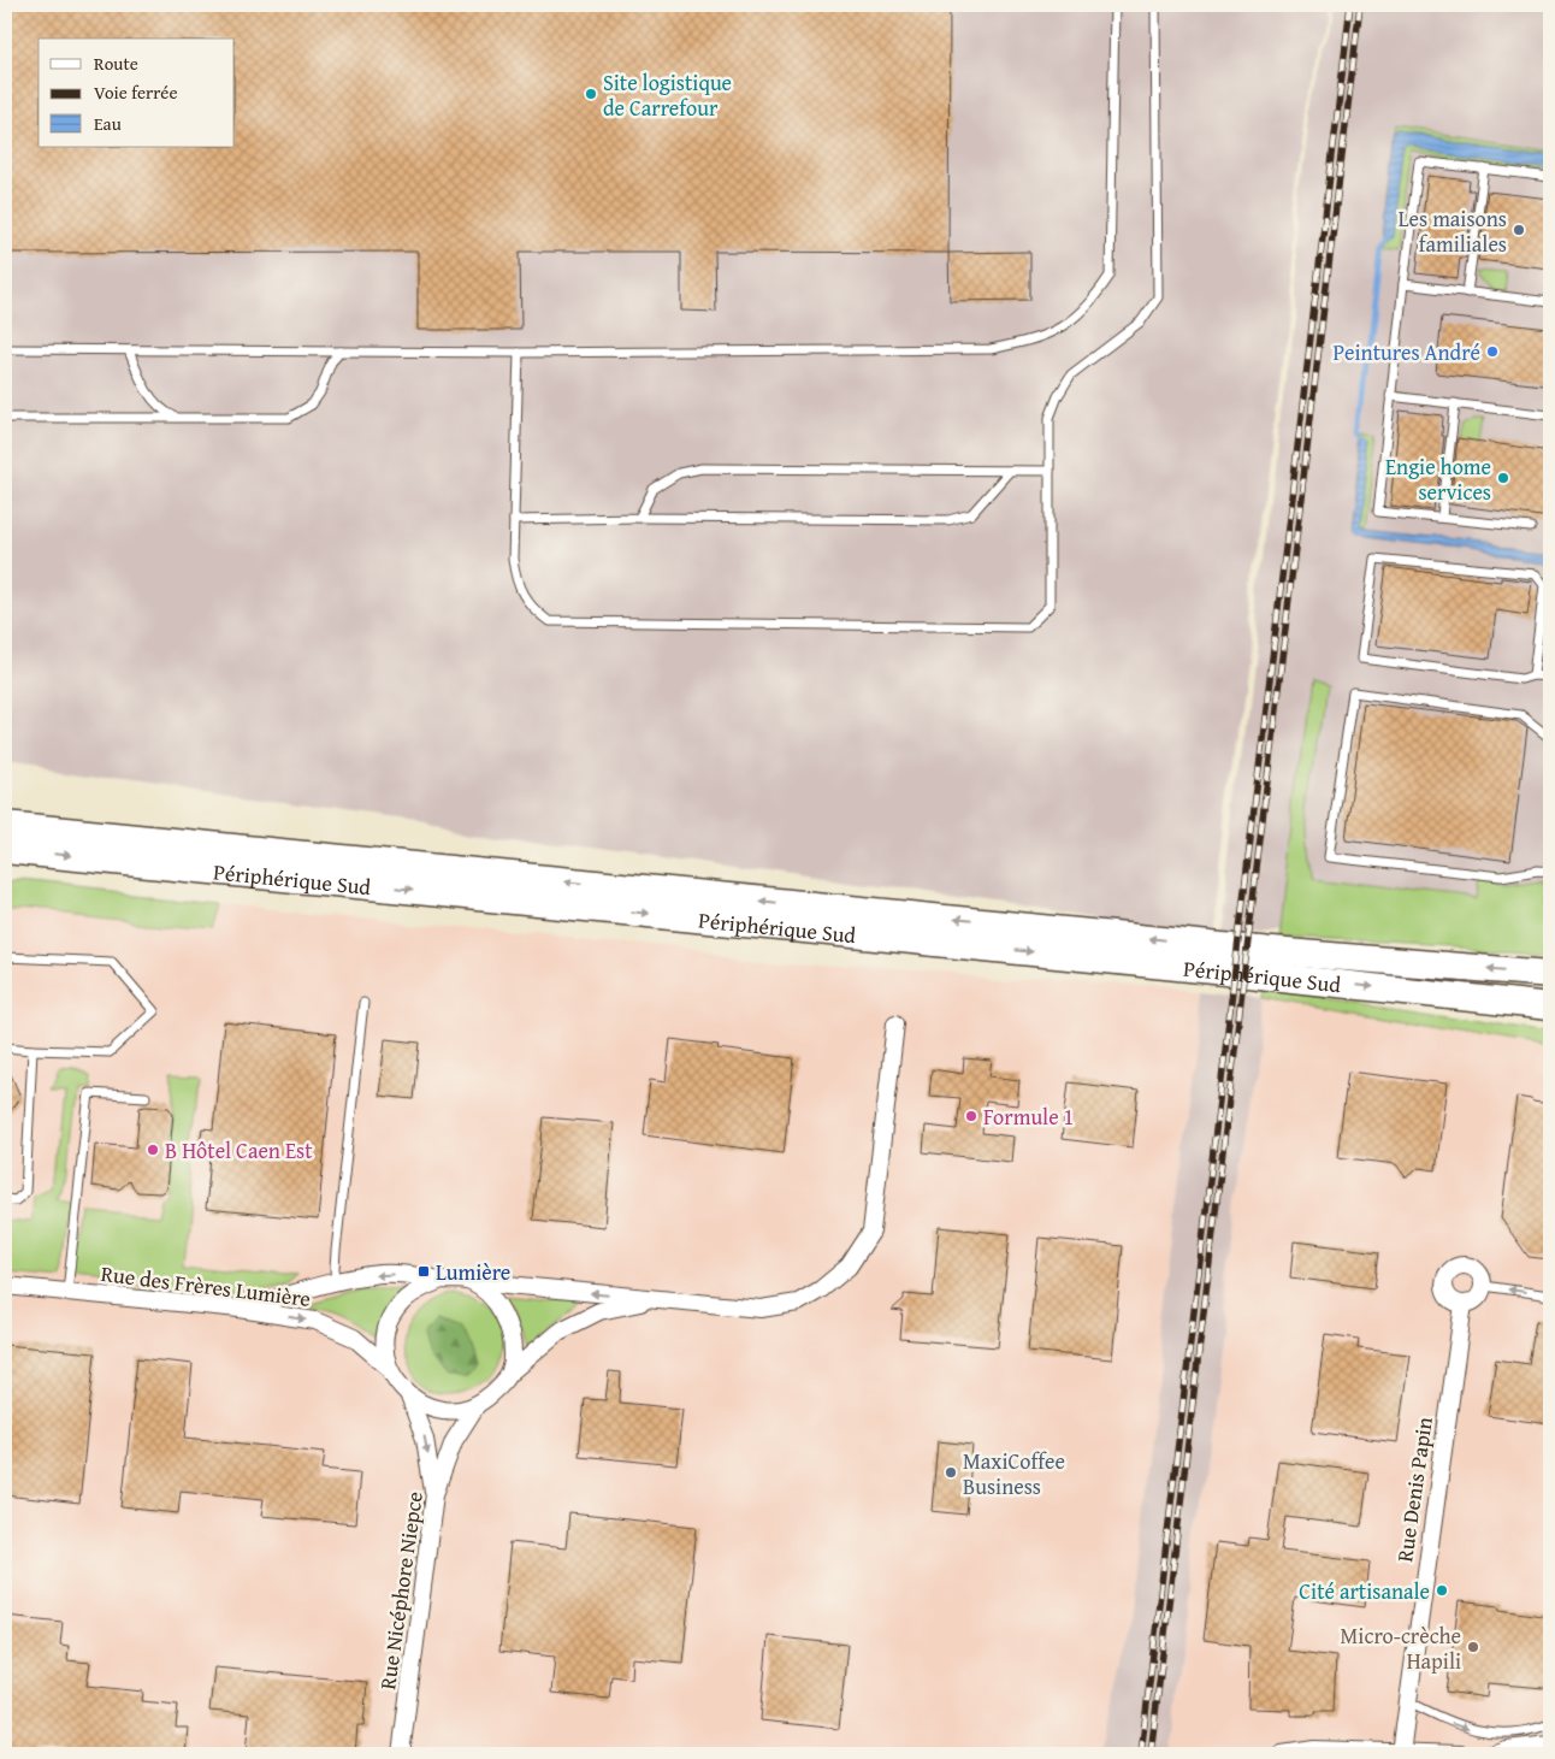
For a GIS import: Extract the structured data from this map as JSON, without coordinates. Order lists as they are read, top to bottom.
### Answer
{
  "streets": {
    "highway": ["Périphérique Sud"],
    "street": ["Rue des Frères Lumière", "Rue Denis Papin", "Rue Nicéphore Niepce"]
  },
  "crossings": [
    ["Rue des Frères Lumière", "Rue Nicéphore Niepce"]
  ],
  "places": {
    "other": [
      "Site logistique de Carrefour",
      "Les maisons familiales",
      "Peintures André",
      "Engie home services",
      "Formule 1",
      "B Hôtel Caen Est",
      "MaxiCoffee Business",
      "Cité artisanale",
      "Micro-crèche Hapili"
    ],
    "transit": ["Lumière"]
  },
  "legend": ["Route", "Voie ferrée", "Eau"]
}
